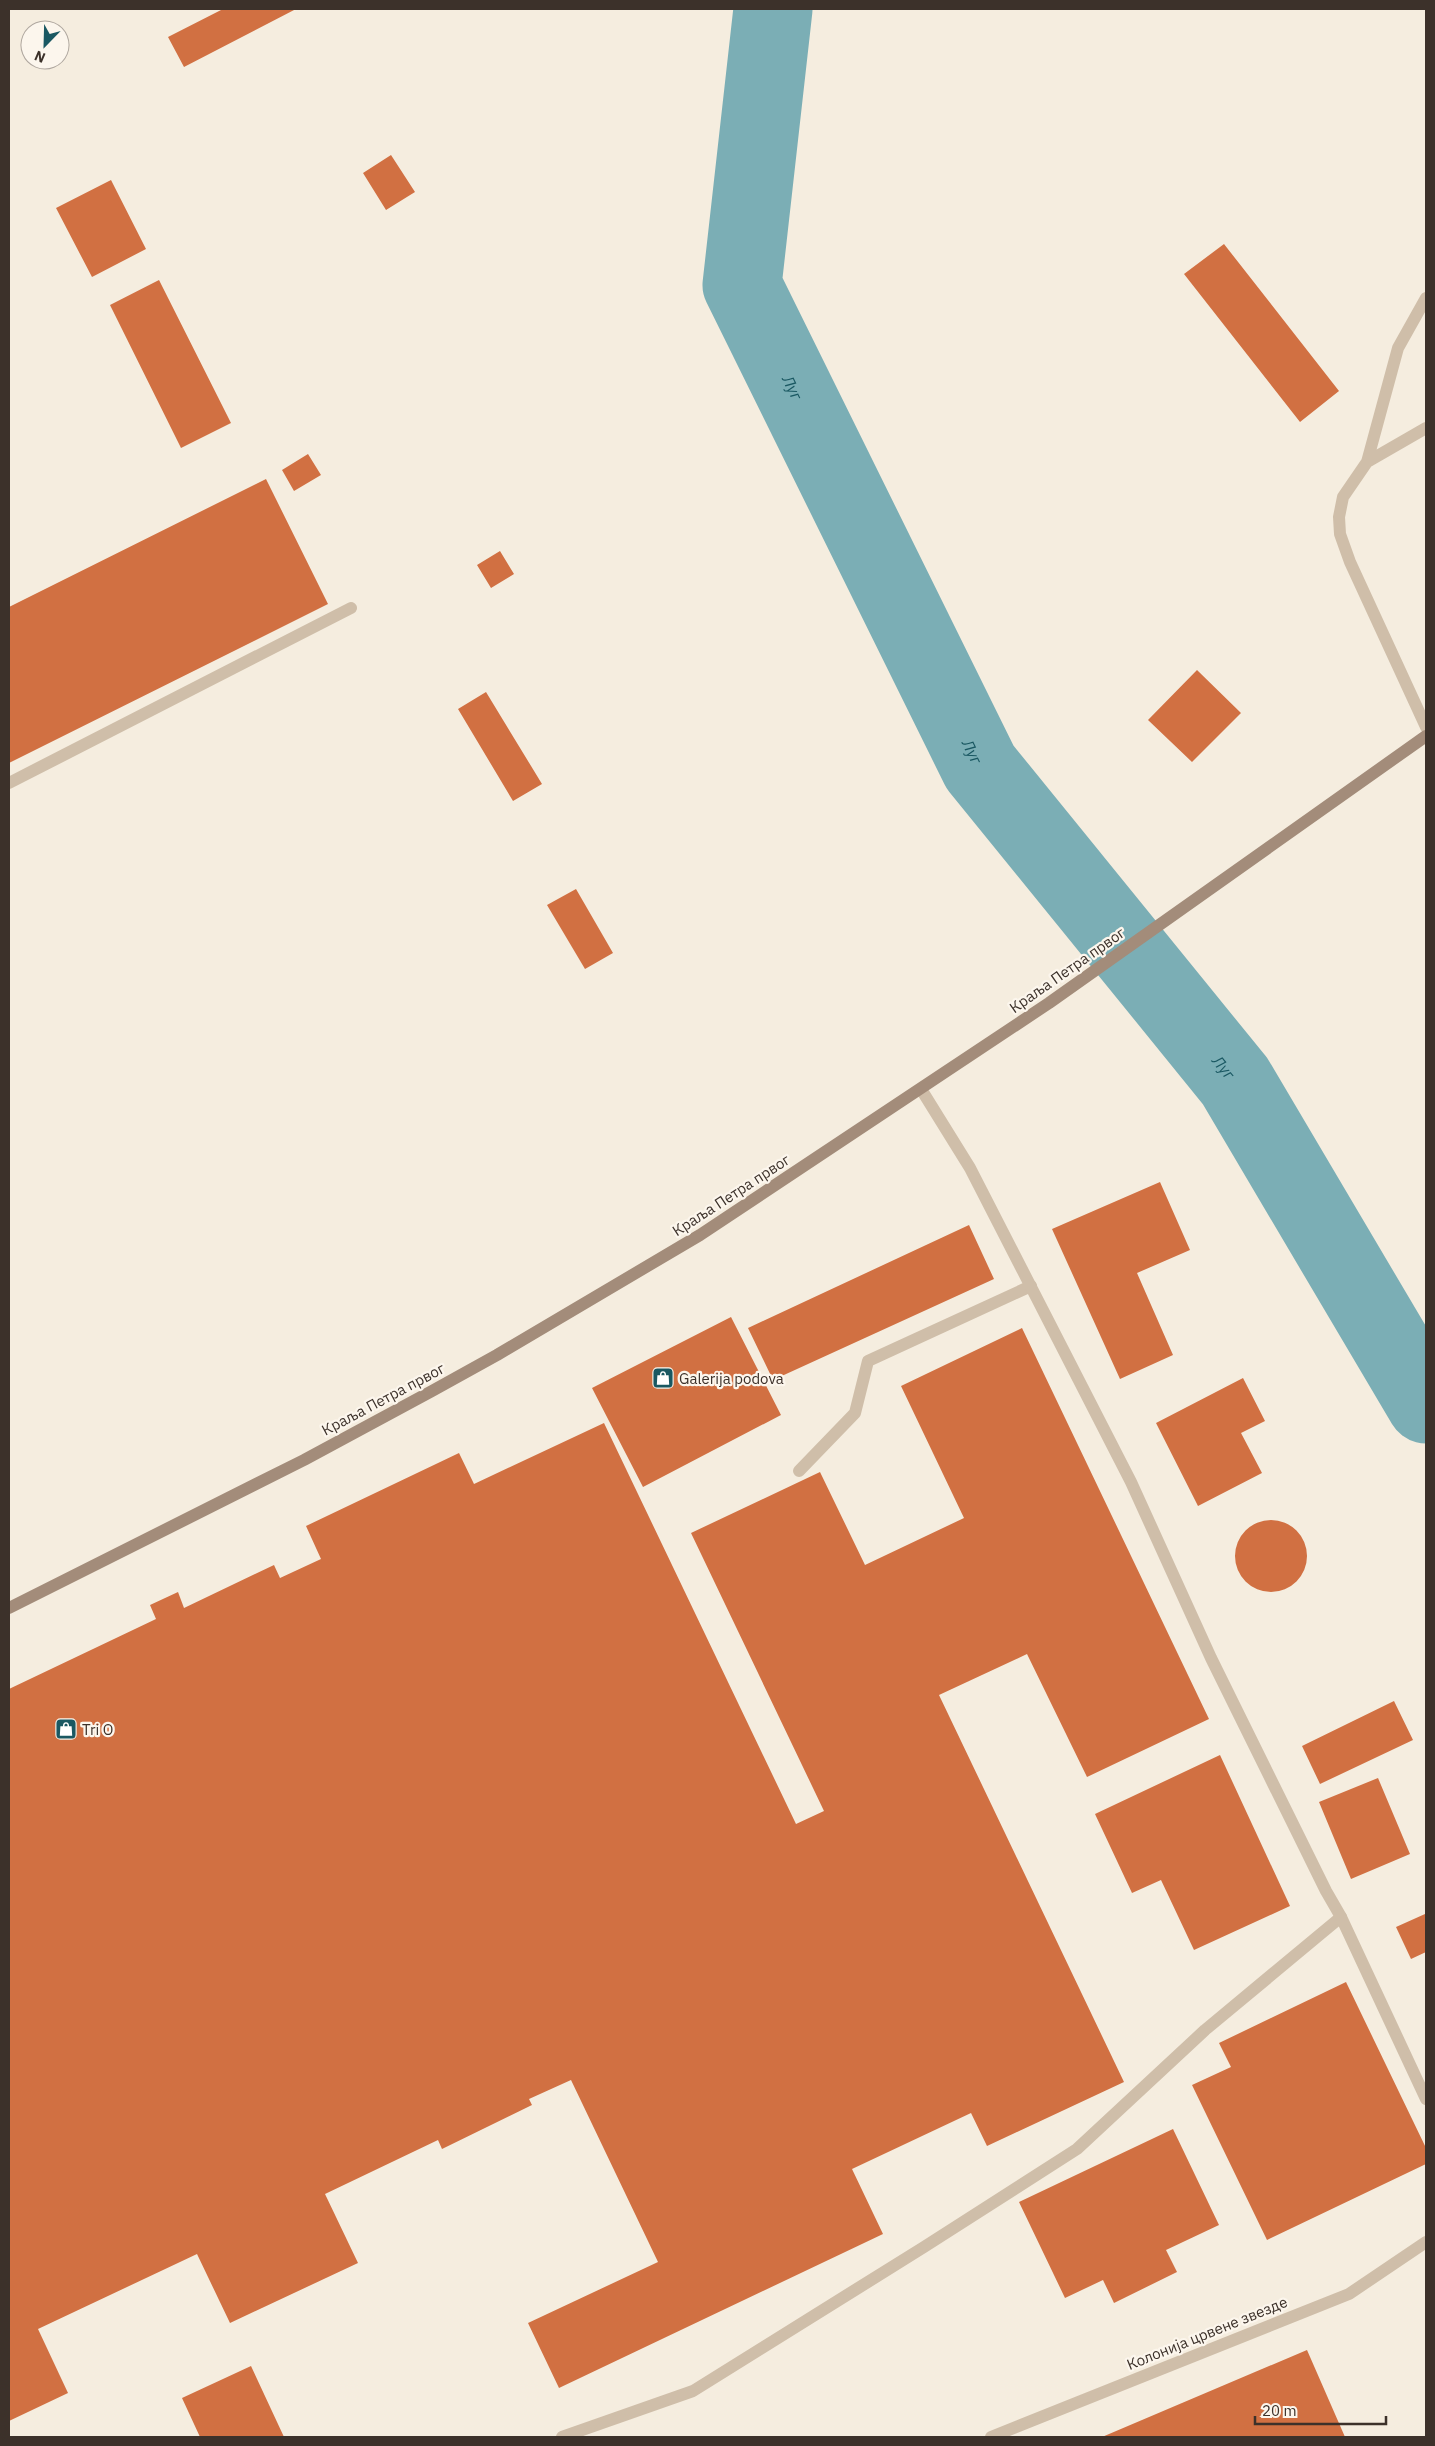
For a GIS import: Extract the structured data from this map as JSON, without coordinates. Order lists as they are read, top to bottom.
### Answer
{
  "streets": {
    "main road": ["Краља Петра првог"],
    "street": ["Колонија црвене звезде"]
  },
  "water": ["Луг"],
  "places": {
    "shop": ["Galerija podova", "Tri O"]
  },
  "scale_bar": "20 m",
  "north": "bottom left"
}
